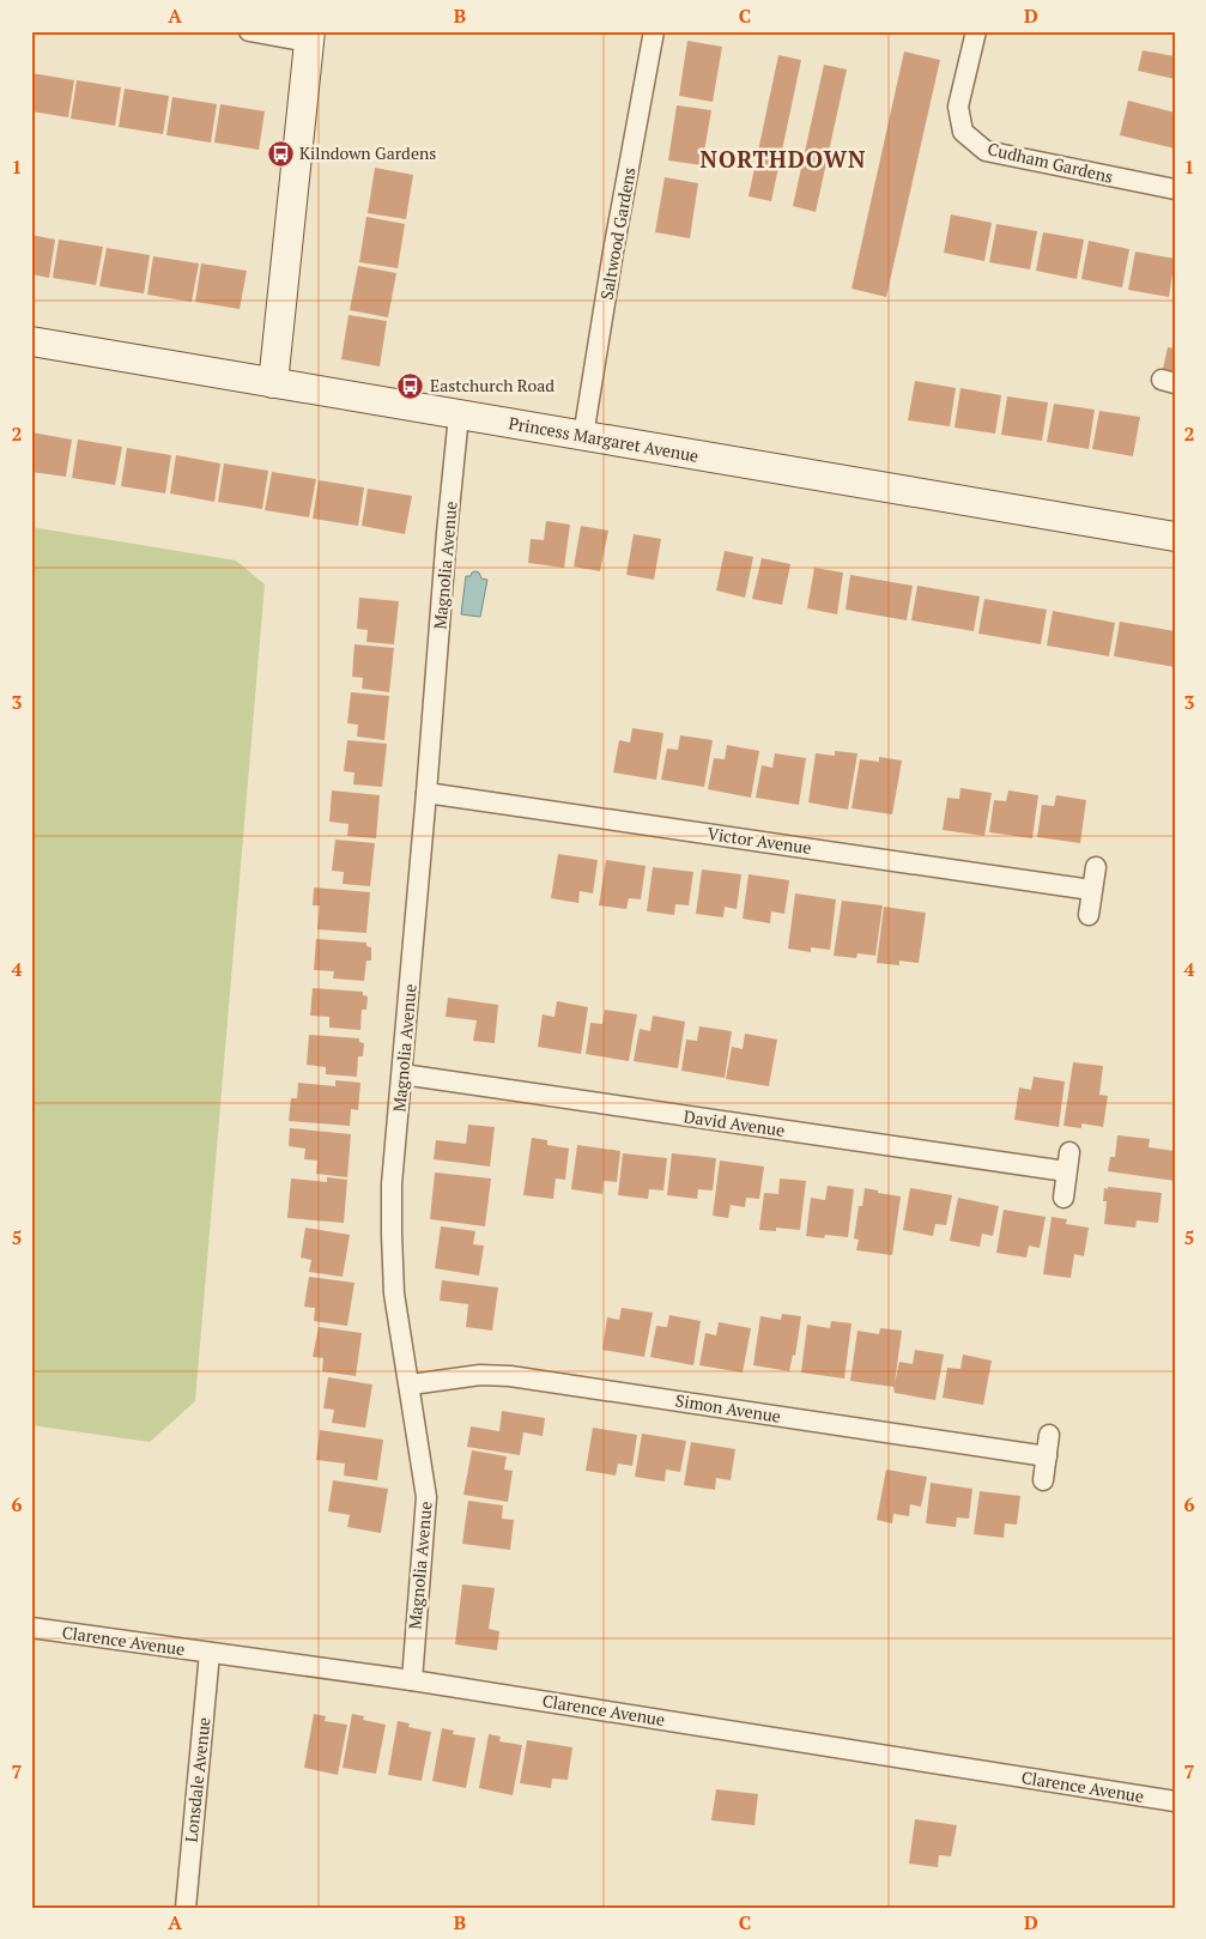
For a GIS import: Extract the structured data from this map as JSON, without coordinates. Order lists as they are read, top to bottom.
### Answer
{
  "streets": {
    "main road": ["Princess Margaret Avenue"],
    "street": [
      "Cudham Gardens",
      "Saltwood Gardens",
      "Magnolia Avenue",
      "Victor Avenue",
      "David Avenue",
      "Simon Avenue",
      "Clarence Avenue",
      "Lonsdale Avenue"
    ]
  },
  "crossings": [
    ["Saltwood Gardens", "Princess Margaret Avenue"],
    ["Princess Margaret Avenue", "Magnolia Avenue"],
    ["Magnolia Avenue", "Victor Avenue"],
    ["Magnolia Avenue", "David Avenue"],
    ["Magnolia Avenue", "Simon Avenue"],
    ["Magnolia Avenue", "Clarence Avenue"],
    ["Clarence Avenue", "Lonsdale Avenue"]
  ],
  "districts": ["NORTHDOWN"],
  "places": {
    "bus stop": ["Kilndown Gardens", "Eastchurch Road"]
  },
  "grid": {
    "columns": [
      "A",
      "B",
      "C",
      "D"
    ],
    "rows": [
      "1",
      "2",
      "3",
      "4",
      "5",
      "6",
      "7"
    ]
  }
}
